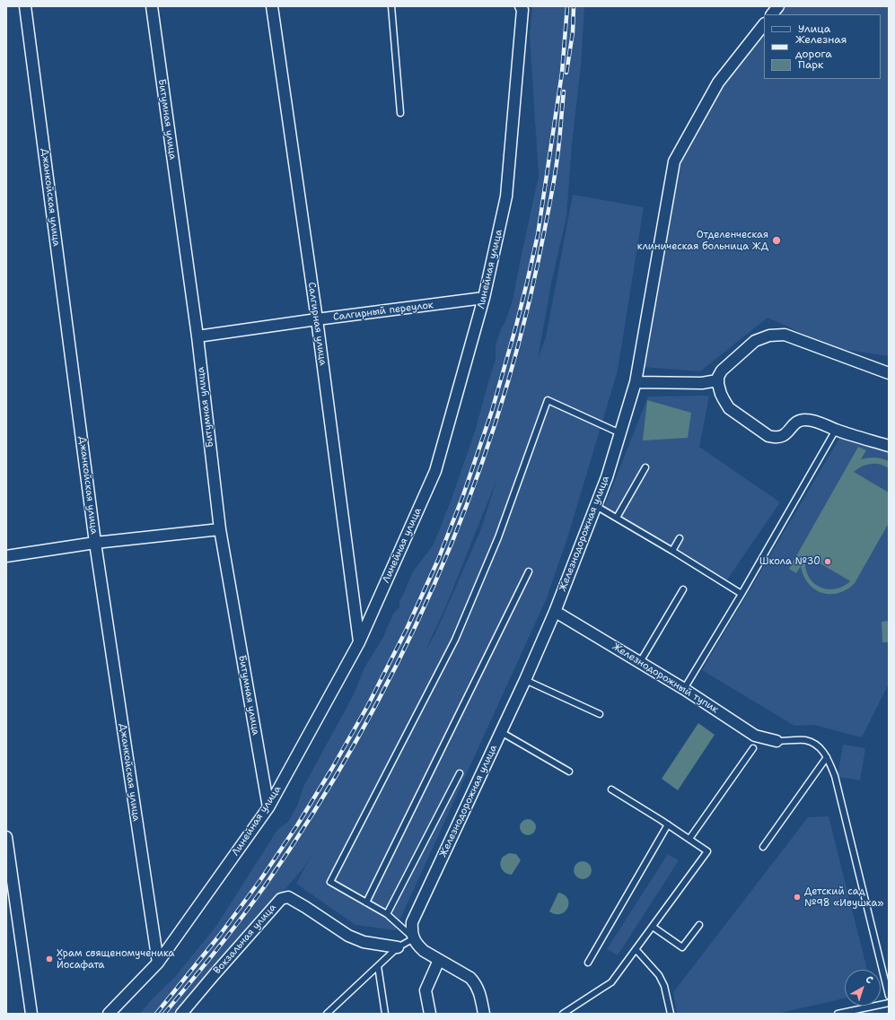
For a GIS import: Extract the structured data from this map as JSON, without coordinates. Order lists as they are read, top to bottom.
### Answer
{
  "streets": {
    "street": [
      "Битумная улица",
      "Джанкойская улица",
      "Линейная улица",
      "Салгирный переулок",
      "Салгирная улица",
      "Железнодорожная улица",
      "Железнодорожный тупик",
      "Вокзальная улица"
    ]
  },
  "crossings": [
    ["Битумная улица", "Линейная улица"],
    ["Битумная улица", "Салгирный переулок"],
    ["Джанкойская улица", "Линейная улица"],
    ["Линейная улица", "Салгирный переулок"],
    ["Линейная улица", "Салгирная улица"],
    ["Салгирный переулок", "Салгирная улица"],
    ["Железнодорожная улица", "Железнодорожный тупик"]
  ],
  "places": [
    "Отделенческая клиническая больница ЖД",
    "Школа №30",
    "Детский сад №98 «Ивушка»",
    "Храм священомученика Йосафата"
  ],
  "legend": ["Улица", "Железная дорога", "Парк"],
  "north": "top right"
}
